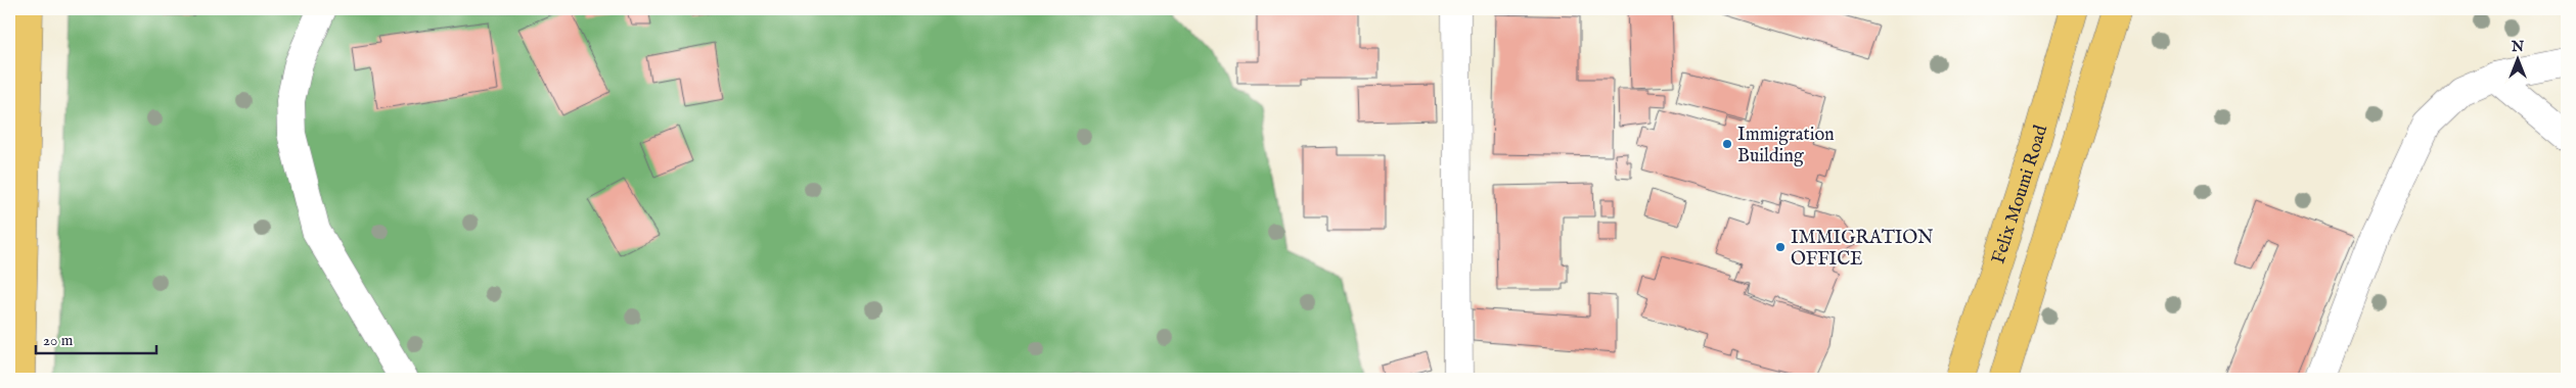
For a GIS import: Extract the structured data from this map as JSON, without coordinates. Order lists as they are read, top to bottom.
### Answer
{
  "streets": {
    "main road": ["Felix Moumi Road"]
  },
  "places": ["Immigration Building", "IMMIGRATION OFFICE"],
  "scale_bar": "20 m",
  "north": "top"
}
